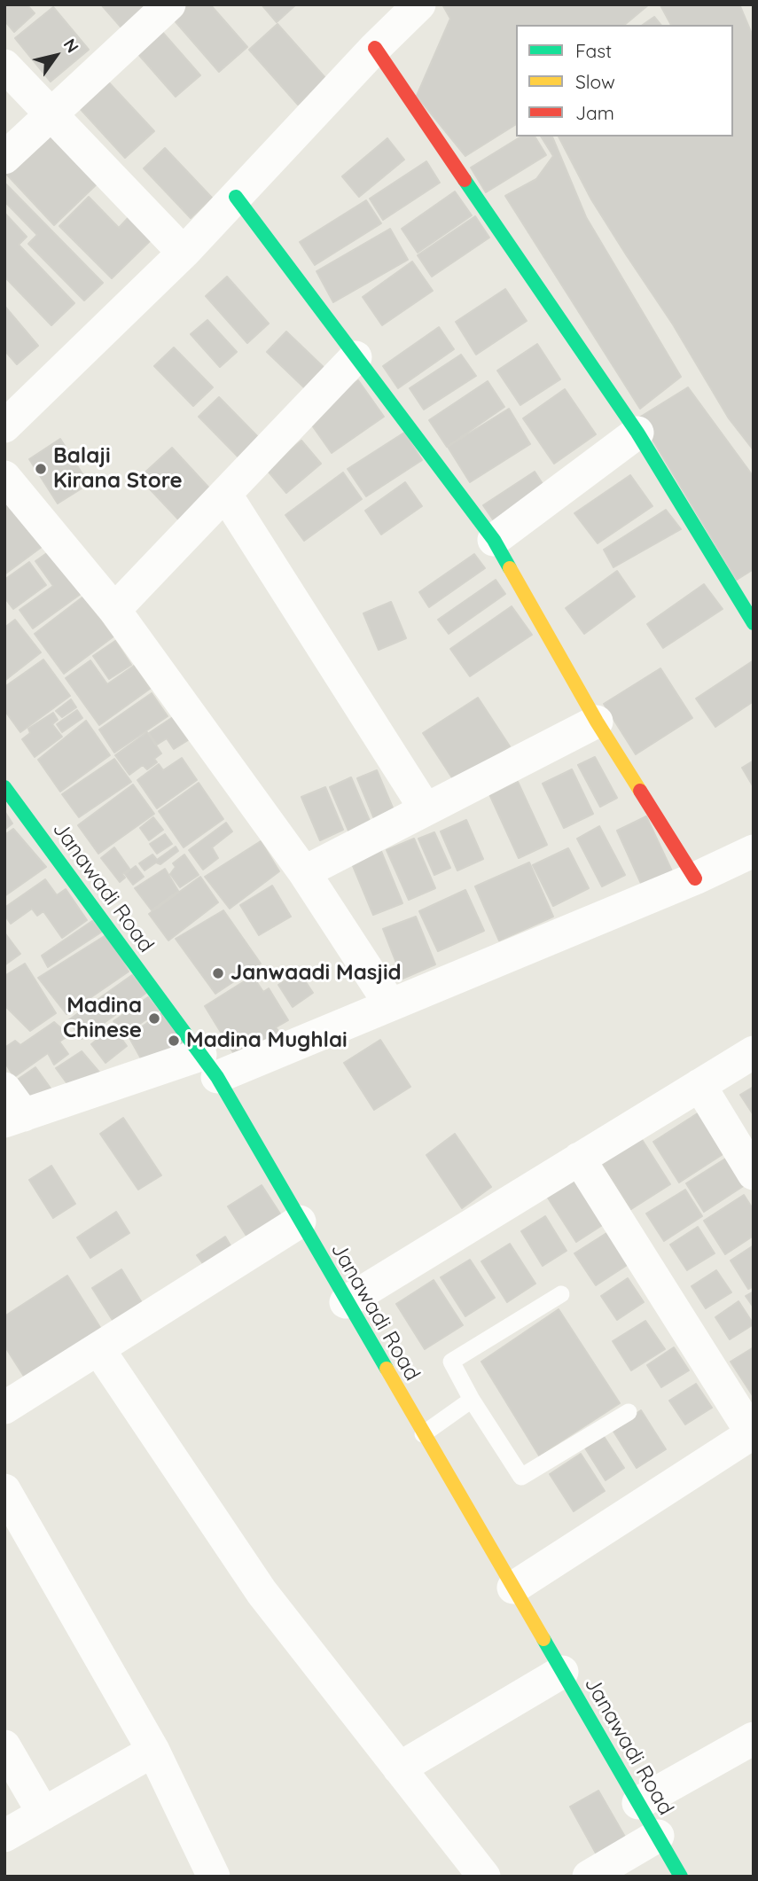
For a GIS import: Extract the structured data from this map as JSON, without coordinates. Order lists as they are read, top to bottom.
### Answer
{
  "streets": {
    "street": ["Janawadi Road"]
  },
  "places": [
    "Balaji Kirana Store",
    "Janwaadi Masjid",
    "Madina Chinese",
    "Madina Mughlai"
  ],
  "legend": ["Fast", "Slow", "Jam"],
  "north": "top right"
}
